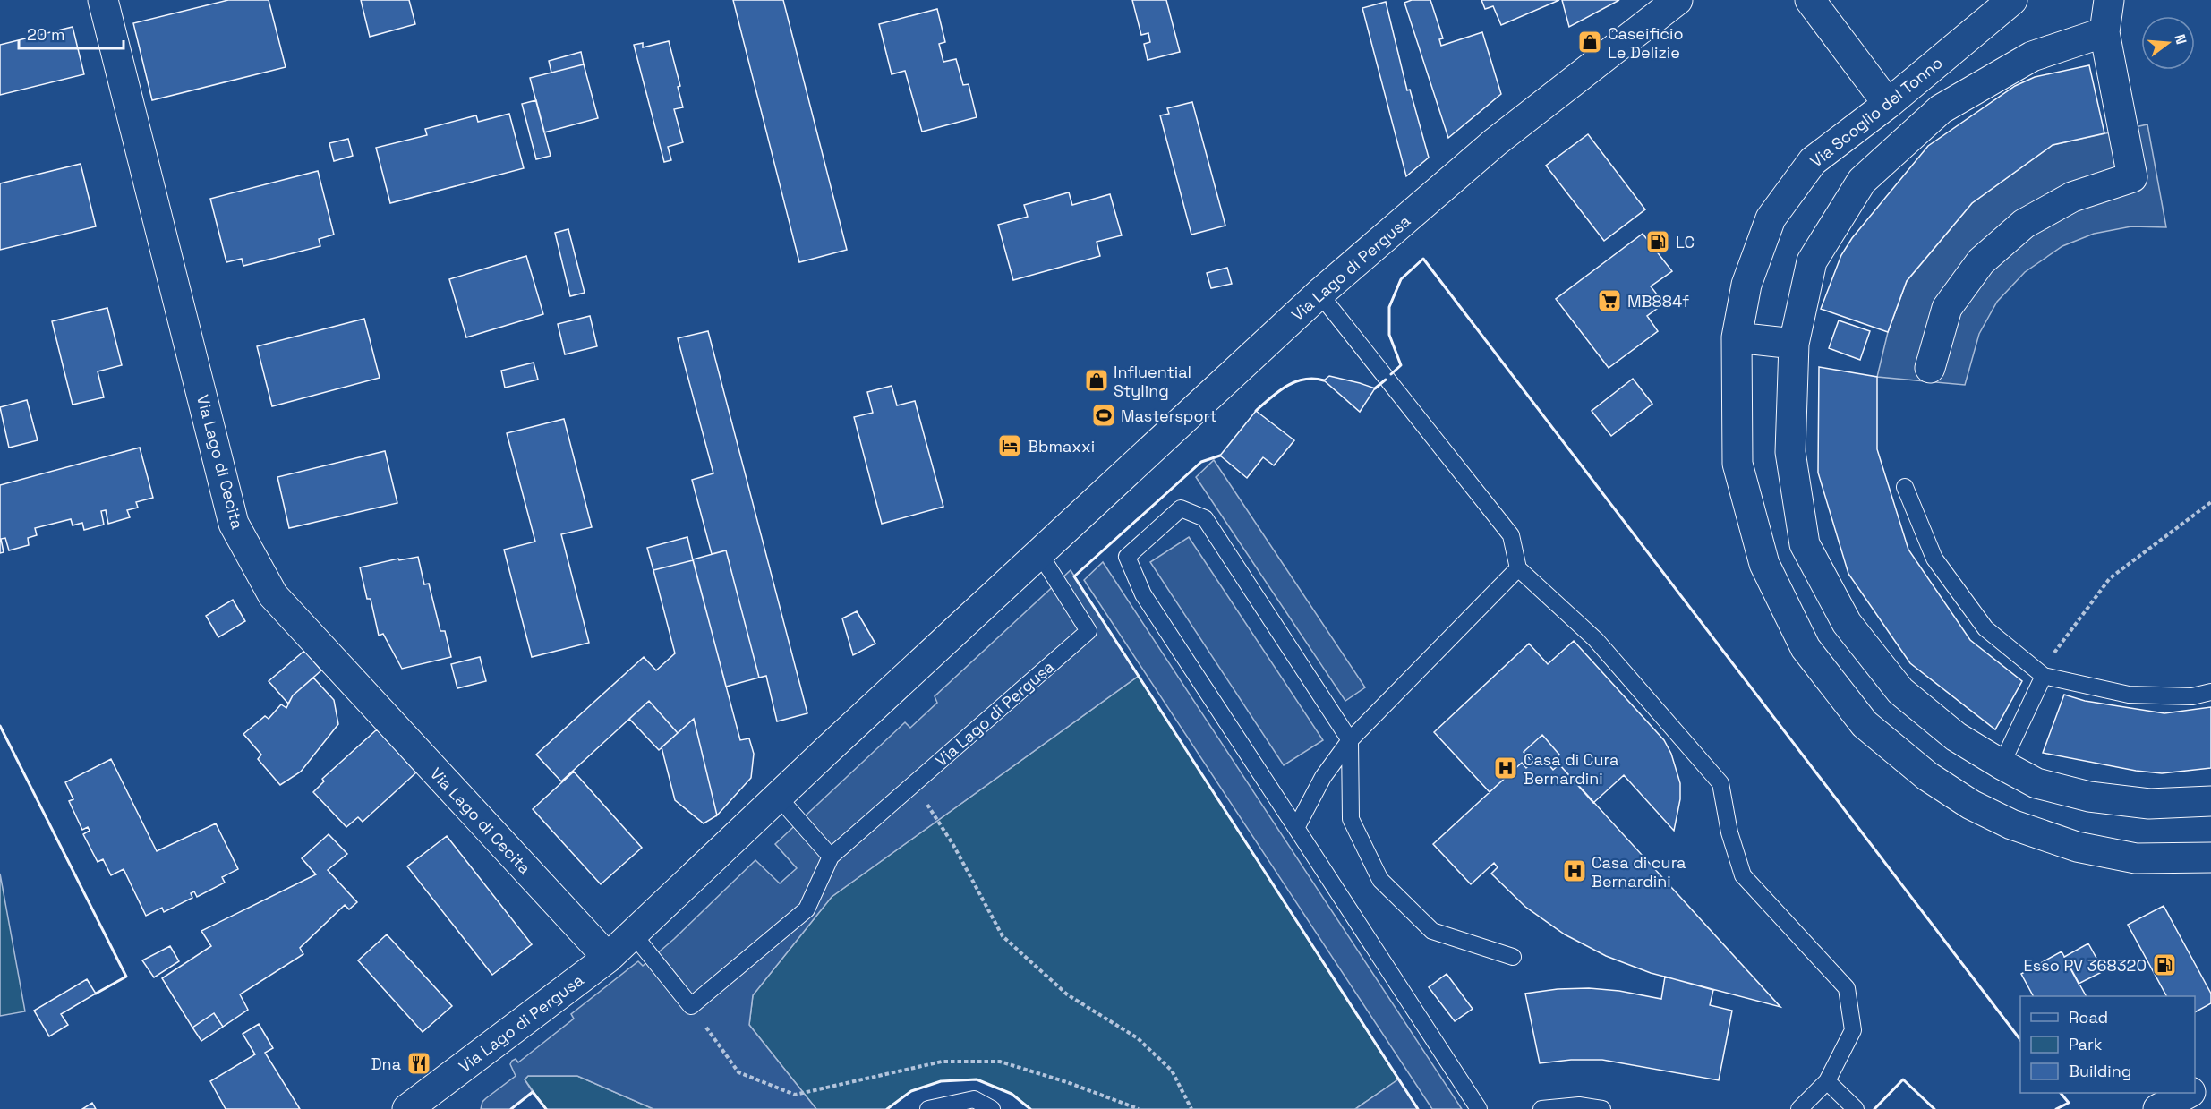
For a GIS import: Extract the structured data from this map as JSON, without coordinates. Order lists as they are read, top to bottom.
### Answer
{
  "streets": {
    "street": ["Via Scoglio del Tonno", "Via Lago di Pergusa", "Via Lago di Cecita"]
  },
  "crossings": [
    ["Via Lago di Pergusa", "Via Lago di Cecita"]
  ],
  "places": {
    "shop": ["Caseificio Le Delizie", "Influential Styling"],
    "fuel station": ["LC", "Esso PV 368320"],
    "supermarket": ["MB884f"],
    "sports": ["Mastersport"],
    "hotel": ["Bbmaxxi"],
    "hospital": ["Casa di Cura Bernardini", "Casa di cura Bernardini"],
    "restaurant": ["Dna"]
  },
  "legend": ["Road", "Park", "Building"],
  "scale_bar": "20 m",
  "north": "right"
}
